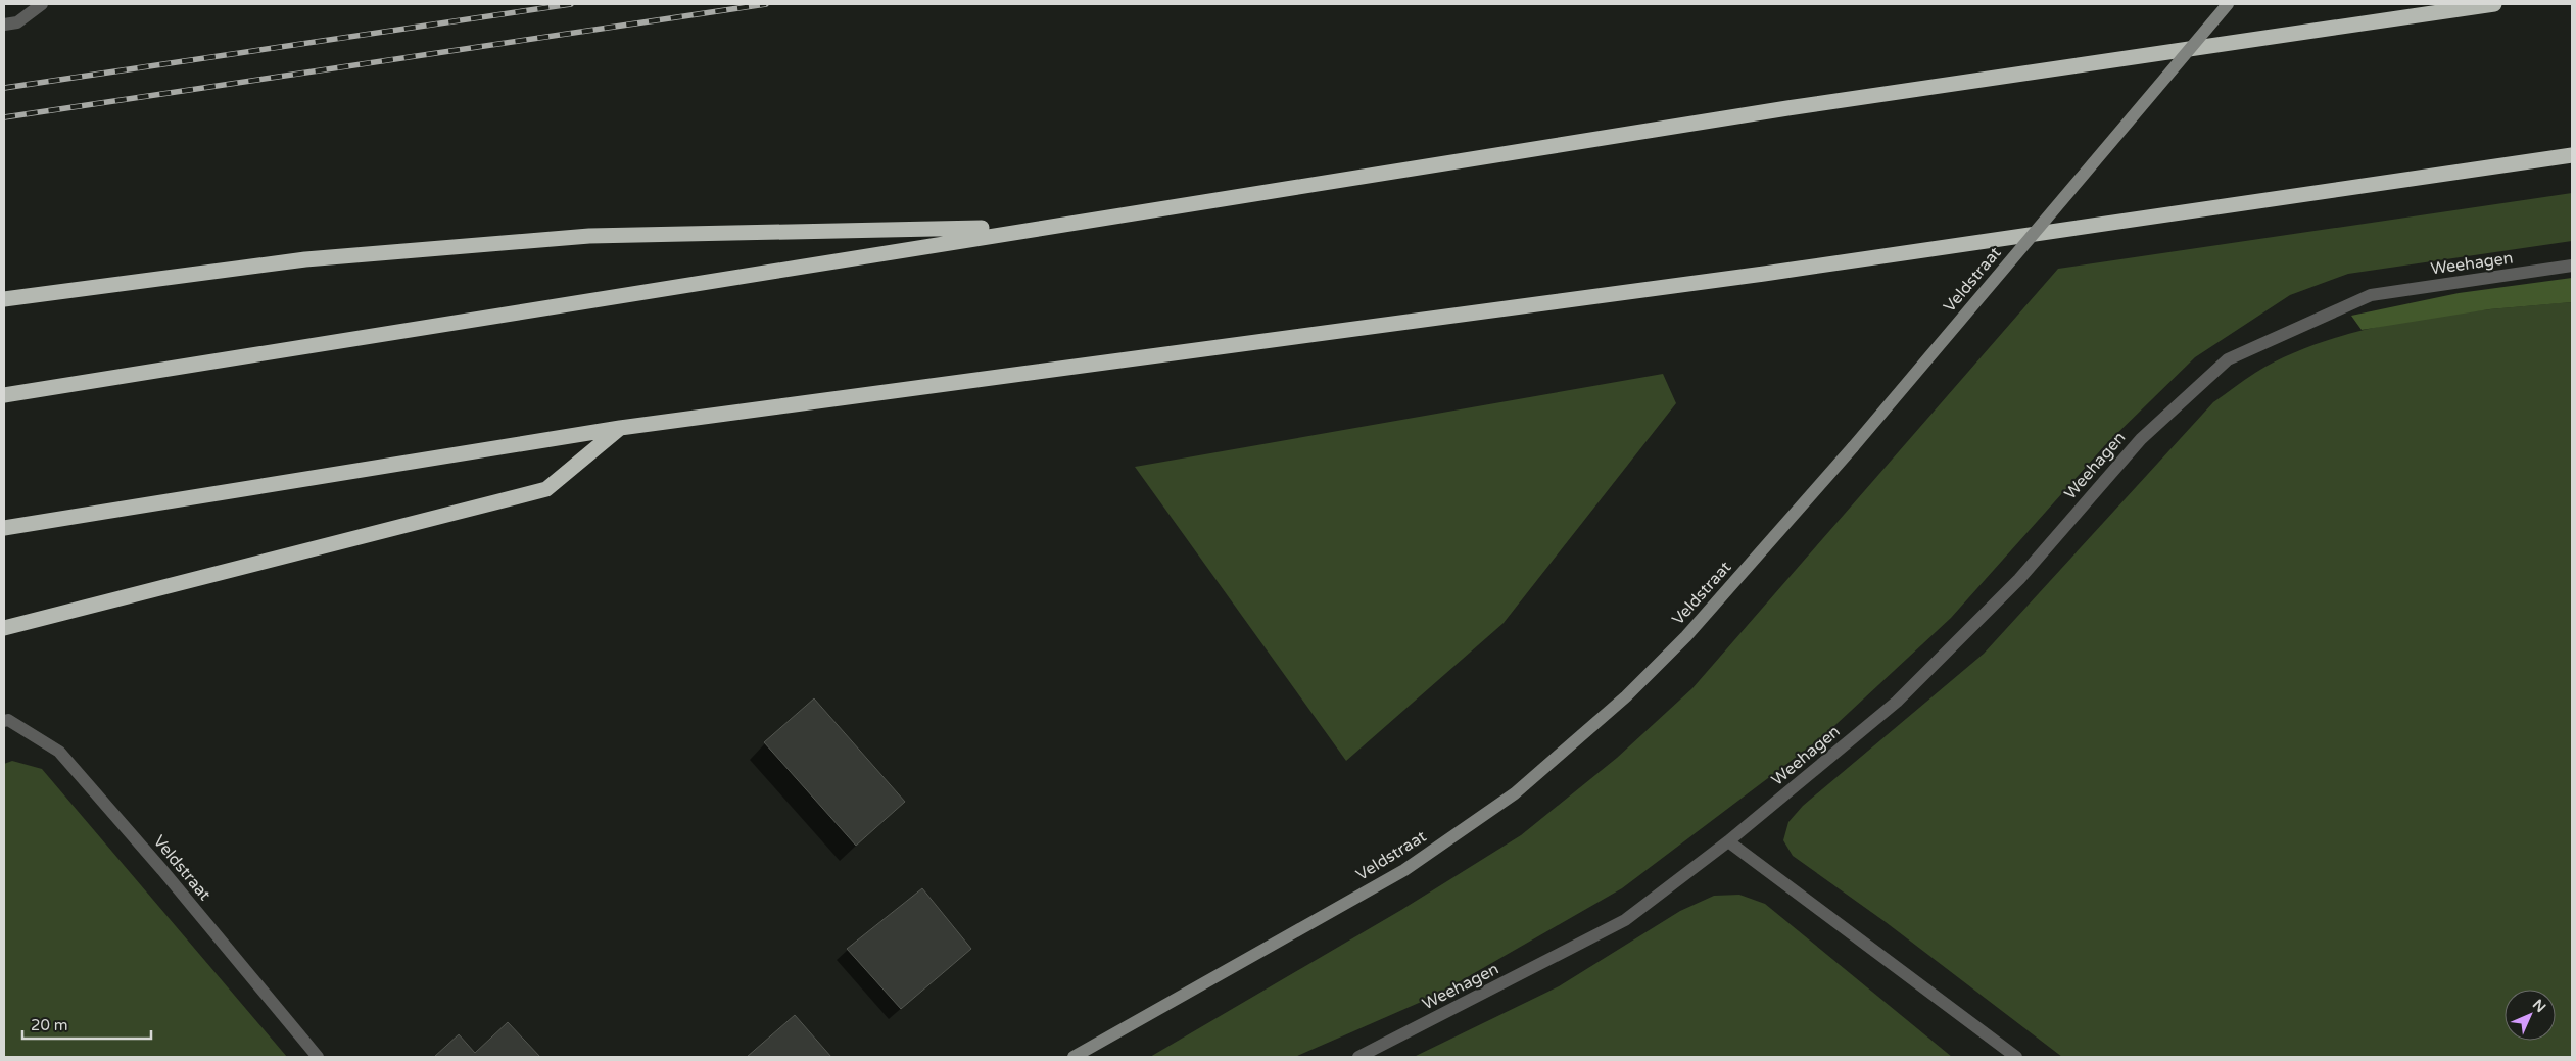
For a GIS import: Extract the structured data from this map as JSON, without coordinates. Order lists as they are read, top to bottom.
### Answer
{
  "streets": {
    "street": ["Weehagen", "Veldstraat"]
  },
  "scale_bar": "20 m",
  "north": "top right"
}
